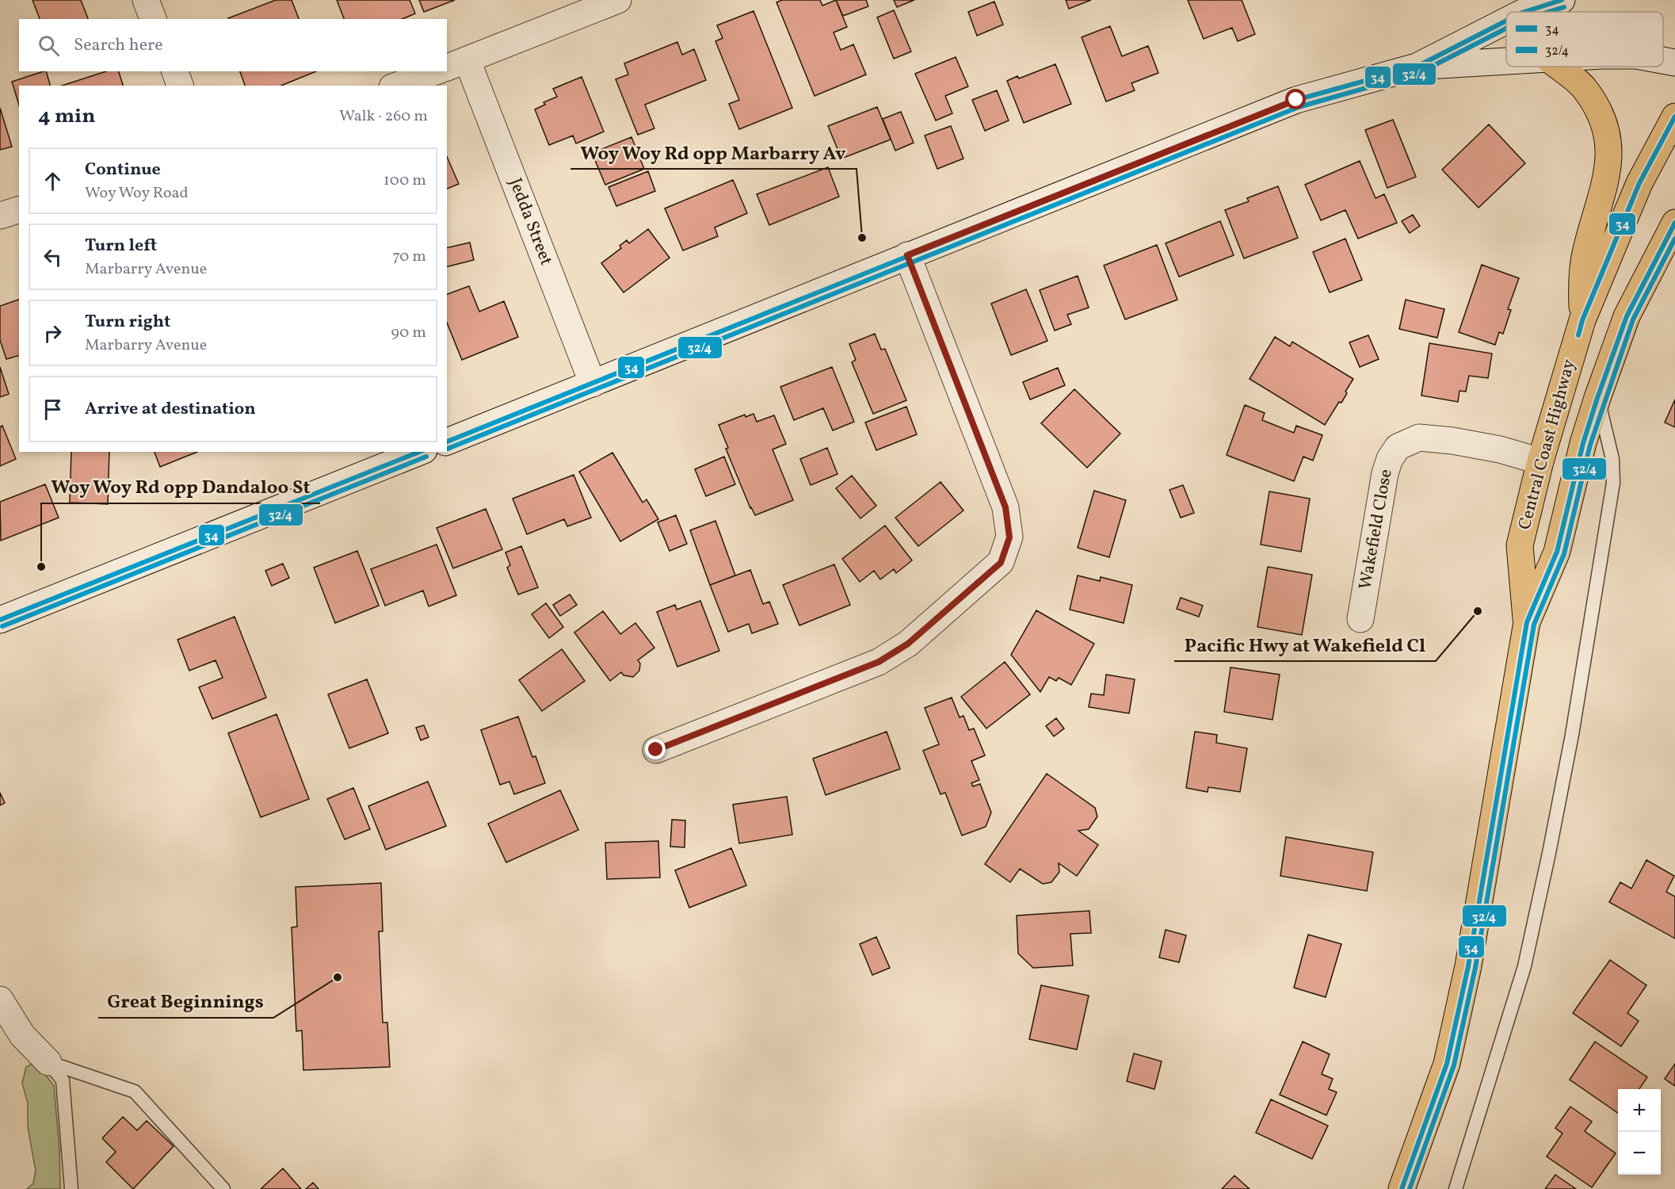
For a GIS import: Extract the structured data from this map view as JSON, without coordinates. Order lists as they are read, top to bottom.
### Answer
{
  "streets": {
    "highway": ["Central Coast Highway"],
    "main road": ["Jedda Street", "Wakefield Close"]
  },
  "crossings": [
    ["Central Coast Highway", "Wakefield Close"]
  ],
  "places": [
    "Woy Woy Rd opp Marbarry Av",
    "Woy Woy Rd opp Dandaloo St",
    "Pacific Hwy at Wakefield Cl",
    "Great Beginnings"
  ],
  "lines": ["transit line 34", "transit line 32/4"],
  "legend": ["34", "32/4"],
  "page": {
    "search": "Search here",
    "heading": ["4 min", "Walk · 260 m"],
    "list": [
      ["Continue", "Woy Woy Road", "100 m"],
      ["Turn left", "Marbarry Avenue", "70 m"],
      ["Turn right", "Marbarry Avenue", "90 m"],
      "Arrive at destination"
    ],
    "map_buttons": ["+", "−"]
  }
}
